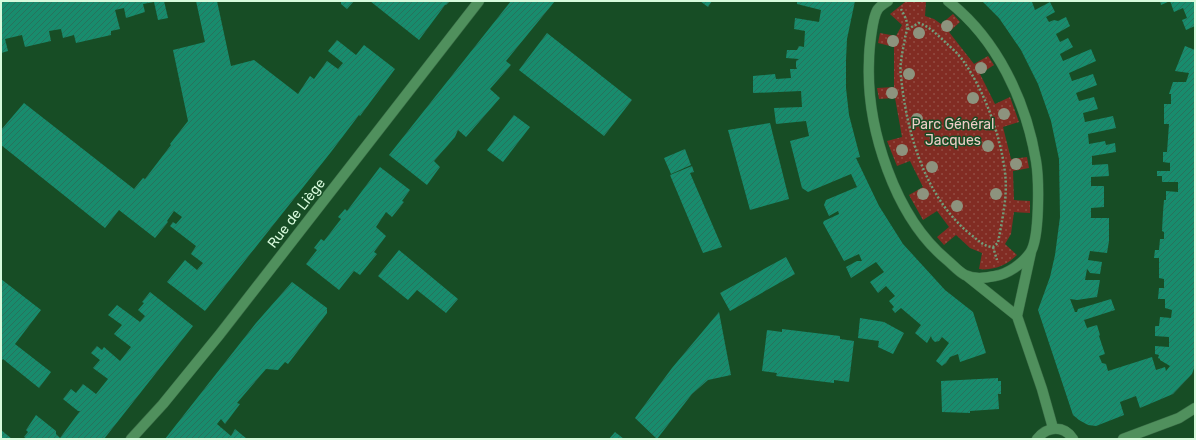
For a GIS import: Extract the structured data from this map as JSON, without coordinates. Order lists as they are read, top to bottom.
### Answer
{
  "streets": {
    "street": ["Rue de Liège"]
  },
  "parks": ["Parc Général Jacques"]
}
